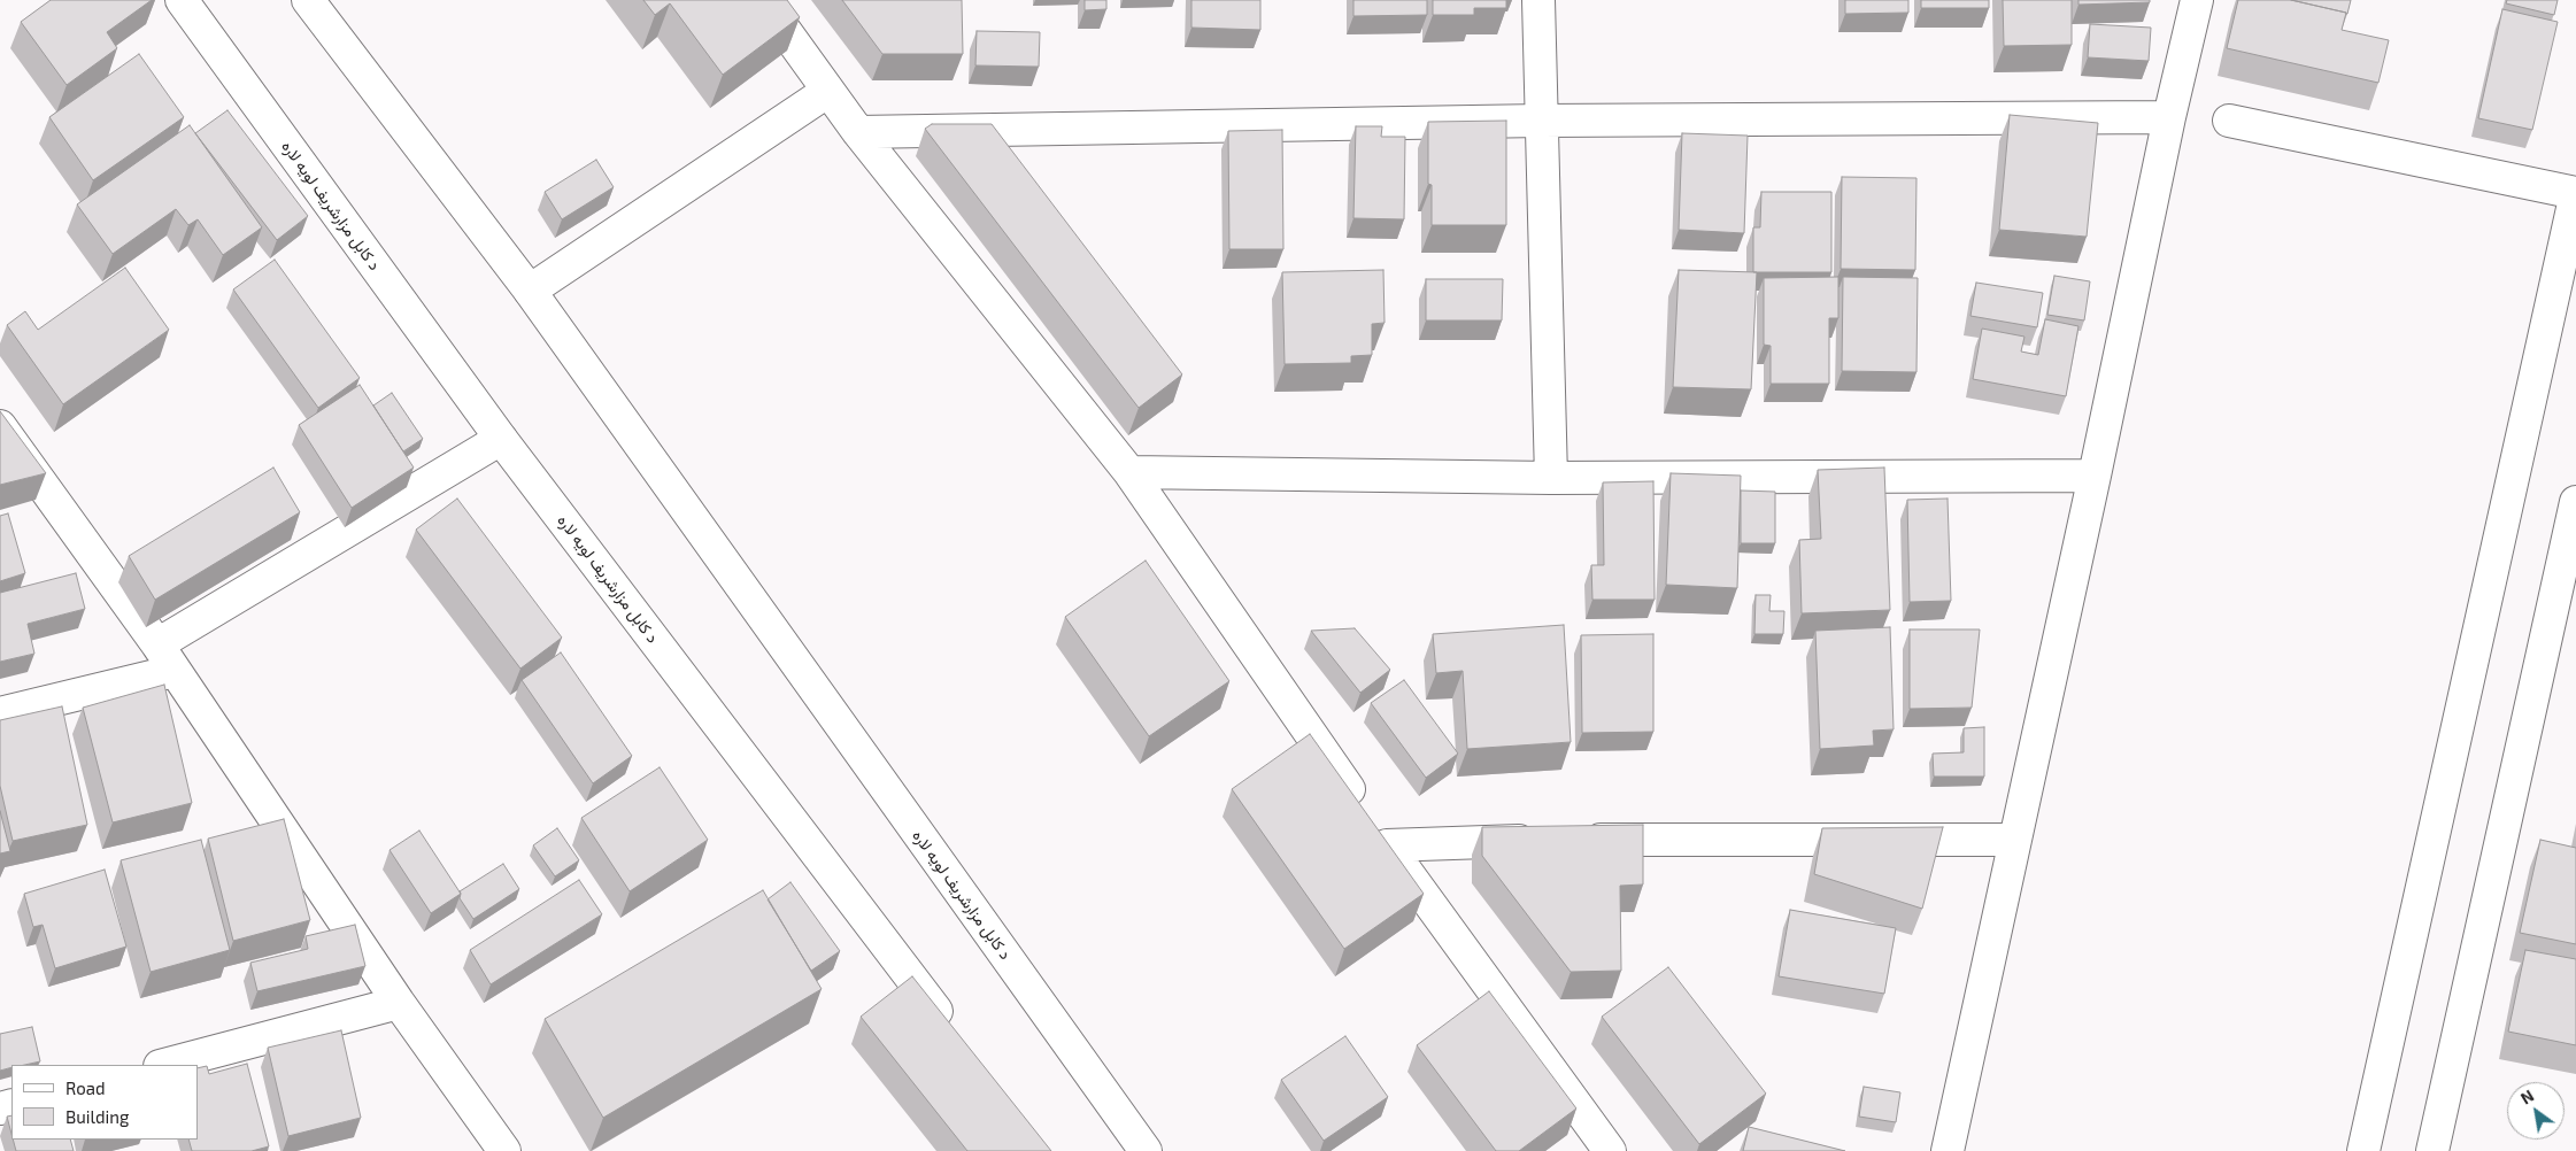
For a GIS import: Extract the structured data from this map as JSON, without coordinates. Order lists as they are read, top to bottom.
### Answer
{
  "streets": {
    "main road": ["د کابل مزارشریف لویه لاره"]
  },
  "legend": ["Road", "Building"],
  "north": "top left"
}
